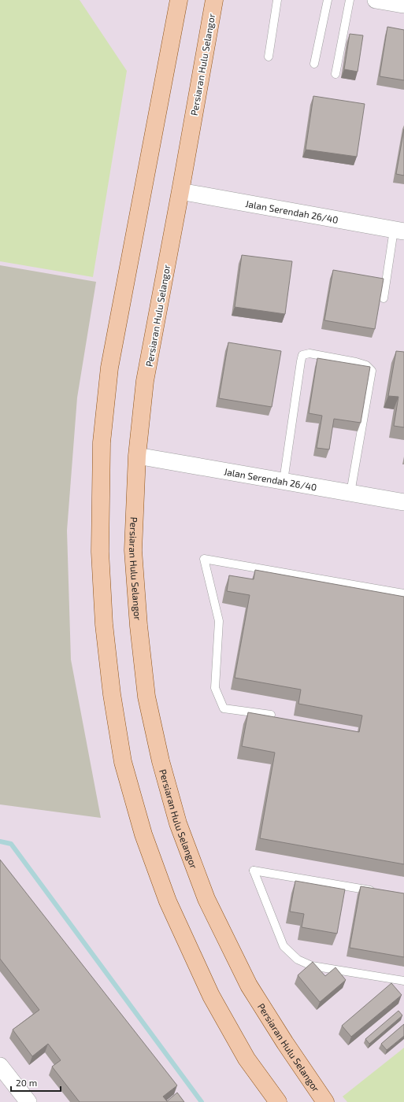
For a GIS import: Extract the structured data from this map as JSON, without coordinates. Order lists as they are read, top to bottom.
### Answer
{
  "streets": {
    "main road": ["Persiaran Hulu Selangor"],
    "street": ["Jalan Serendah 26/40"]
  },
  "crossings": [
    ["Persiaran Hulu Selangor", "Jalan Serendah 26/40"]
  ],
  "scale_bar": "20 m"
}
